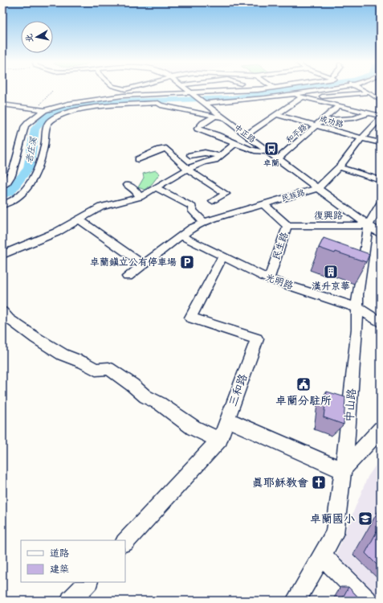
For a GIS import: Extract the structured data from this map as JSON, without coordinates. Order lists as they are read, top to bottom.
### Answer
{
  "streets": {
    "street": [
      "成功路",
      "中正路",
      "和平路",
      "民族路",
      "復興路",
      "民生路",
      "光明路",
      "三和路",
      "中山路"
    ]
  },
  "crossings": [
    ["成功路", "和平路"],
    ["成功路", "民族路"],
    ["中正路", "和平路"],
    ["中正路", "民族路"],
    ["中正路", "復興路"],
    ["中正路", "中山路"],
    ["民族路", "民生路"],
    ["民族路", "光明路"],
    ["復興路", "民生路"],
    ["復興路", "中山路"],
    ["民生路", "光明路"],
    ["光明路", "三和路"],
    ["光明路", "中山路"]
  ],
  "water": ["老庄溪"],
  "places": {
    "bus stop": ["卓蘭"],
    "parking": ["卓蘭鎮立公有停車場"],
    "building": ["漢升京華"],
    "public building": ["卓蘭分駐所"],
    "church": ["真耶穌教會"],
    "school or university": ["卓蘭國小"]
  },
  "legend": ["道路", "建築"],
  "north": "left"
}
